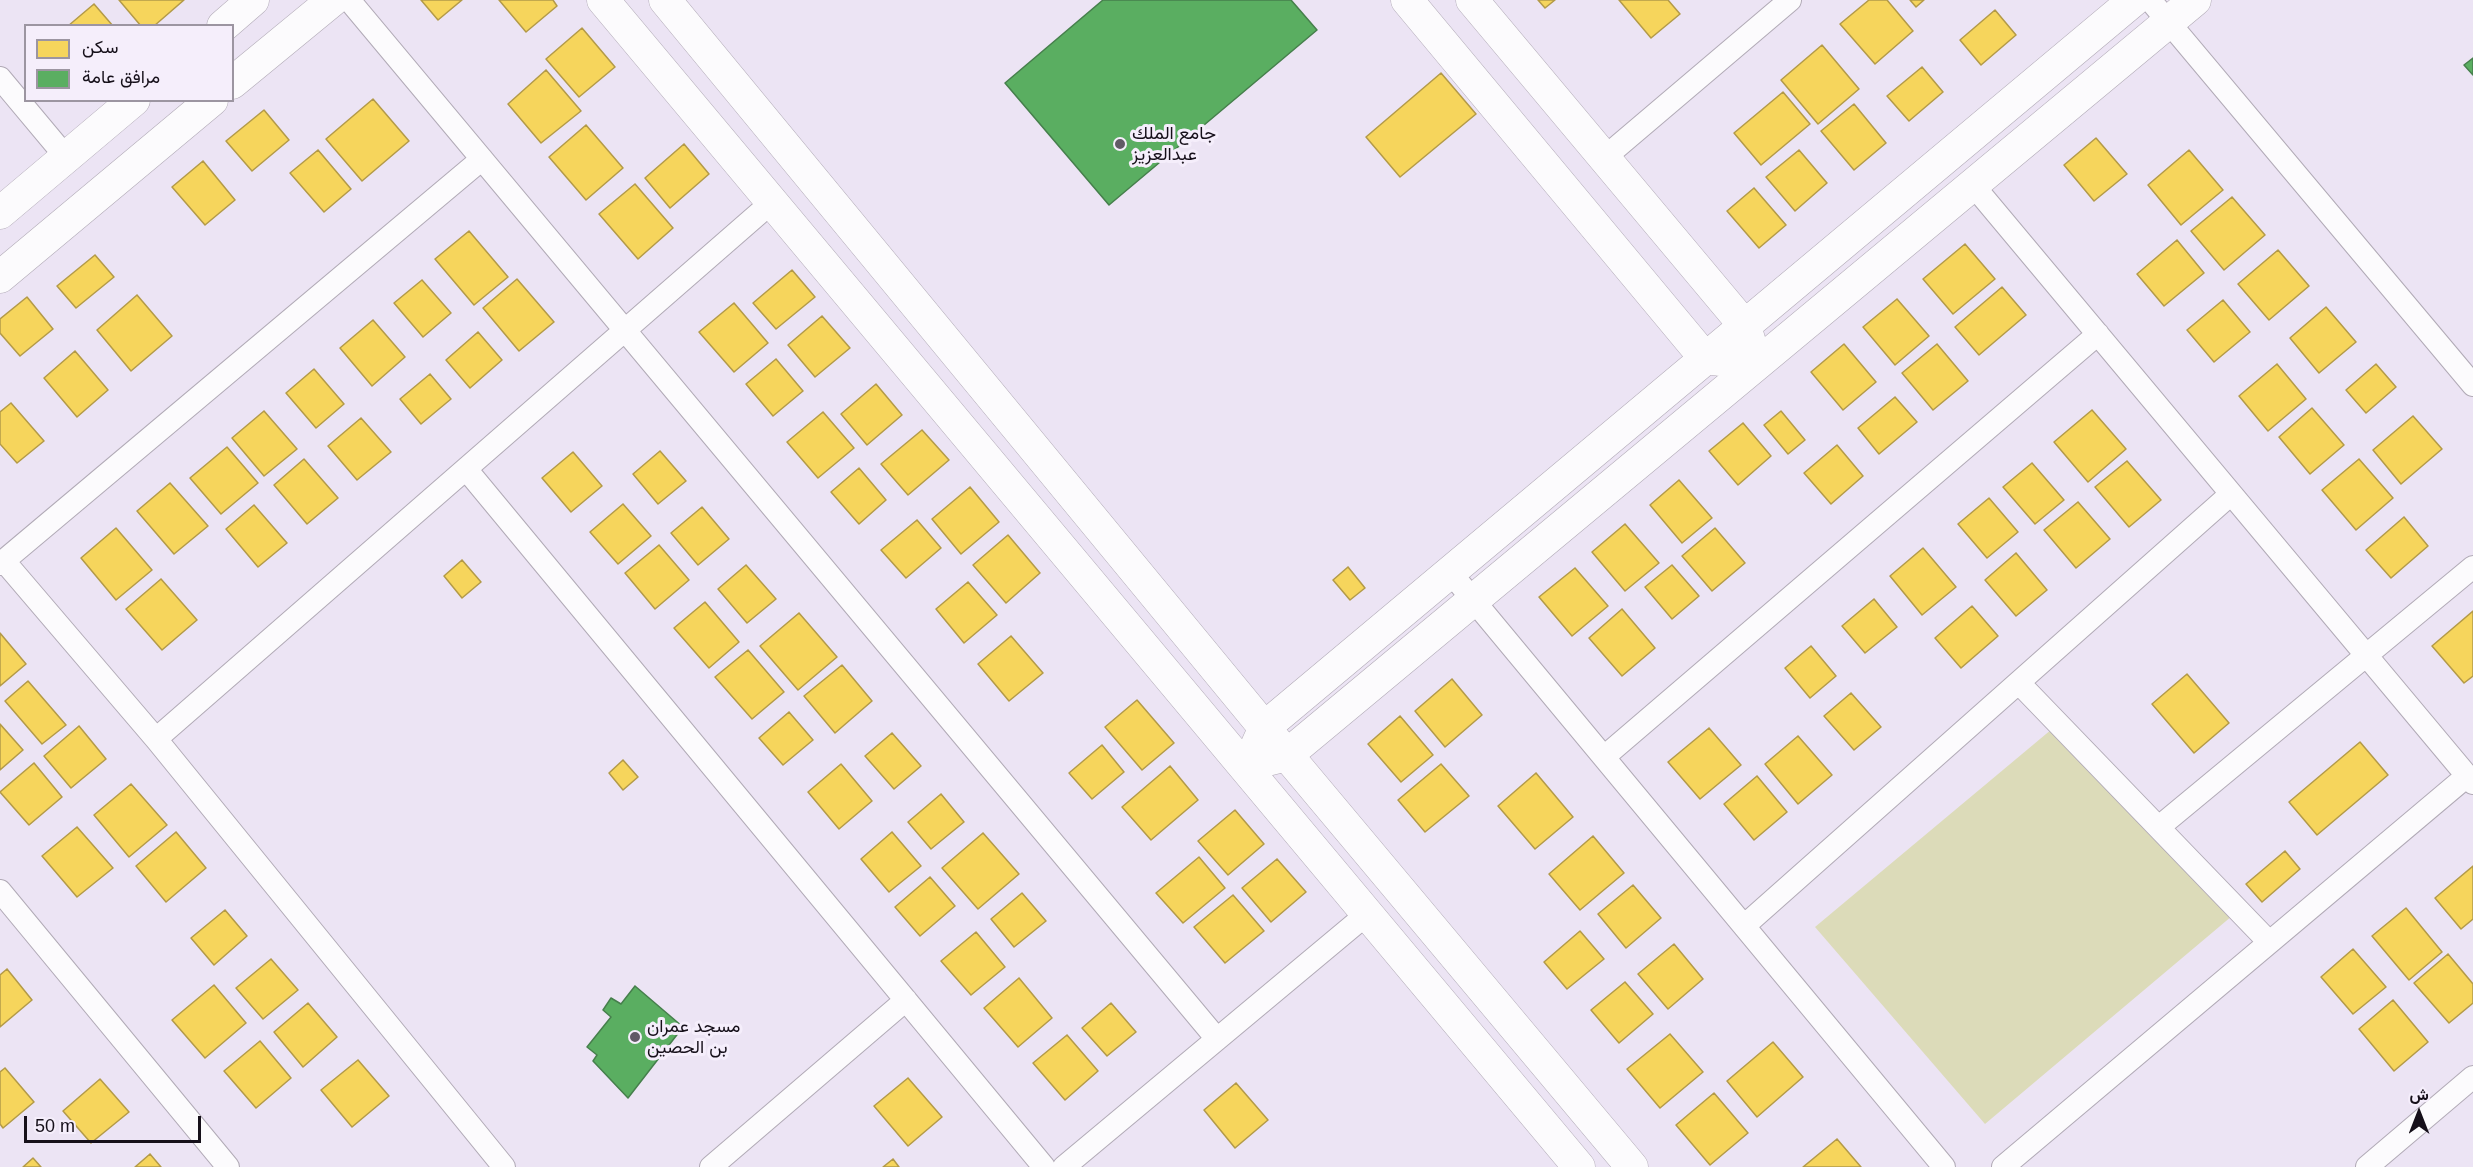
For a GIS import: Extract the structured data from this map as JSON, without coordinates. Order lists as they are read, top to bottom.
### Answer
{
  "places": ["جامع الملك عبدالعزيز", "مسجد عمران بن الحصين"],
  "legend": ["سكن", "مرافق عامة"],
  "scale_bar": "50 m",
  "north": "top"
}
